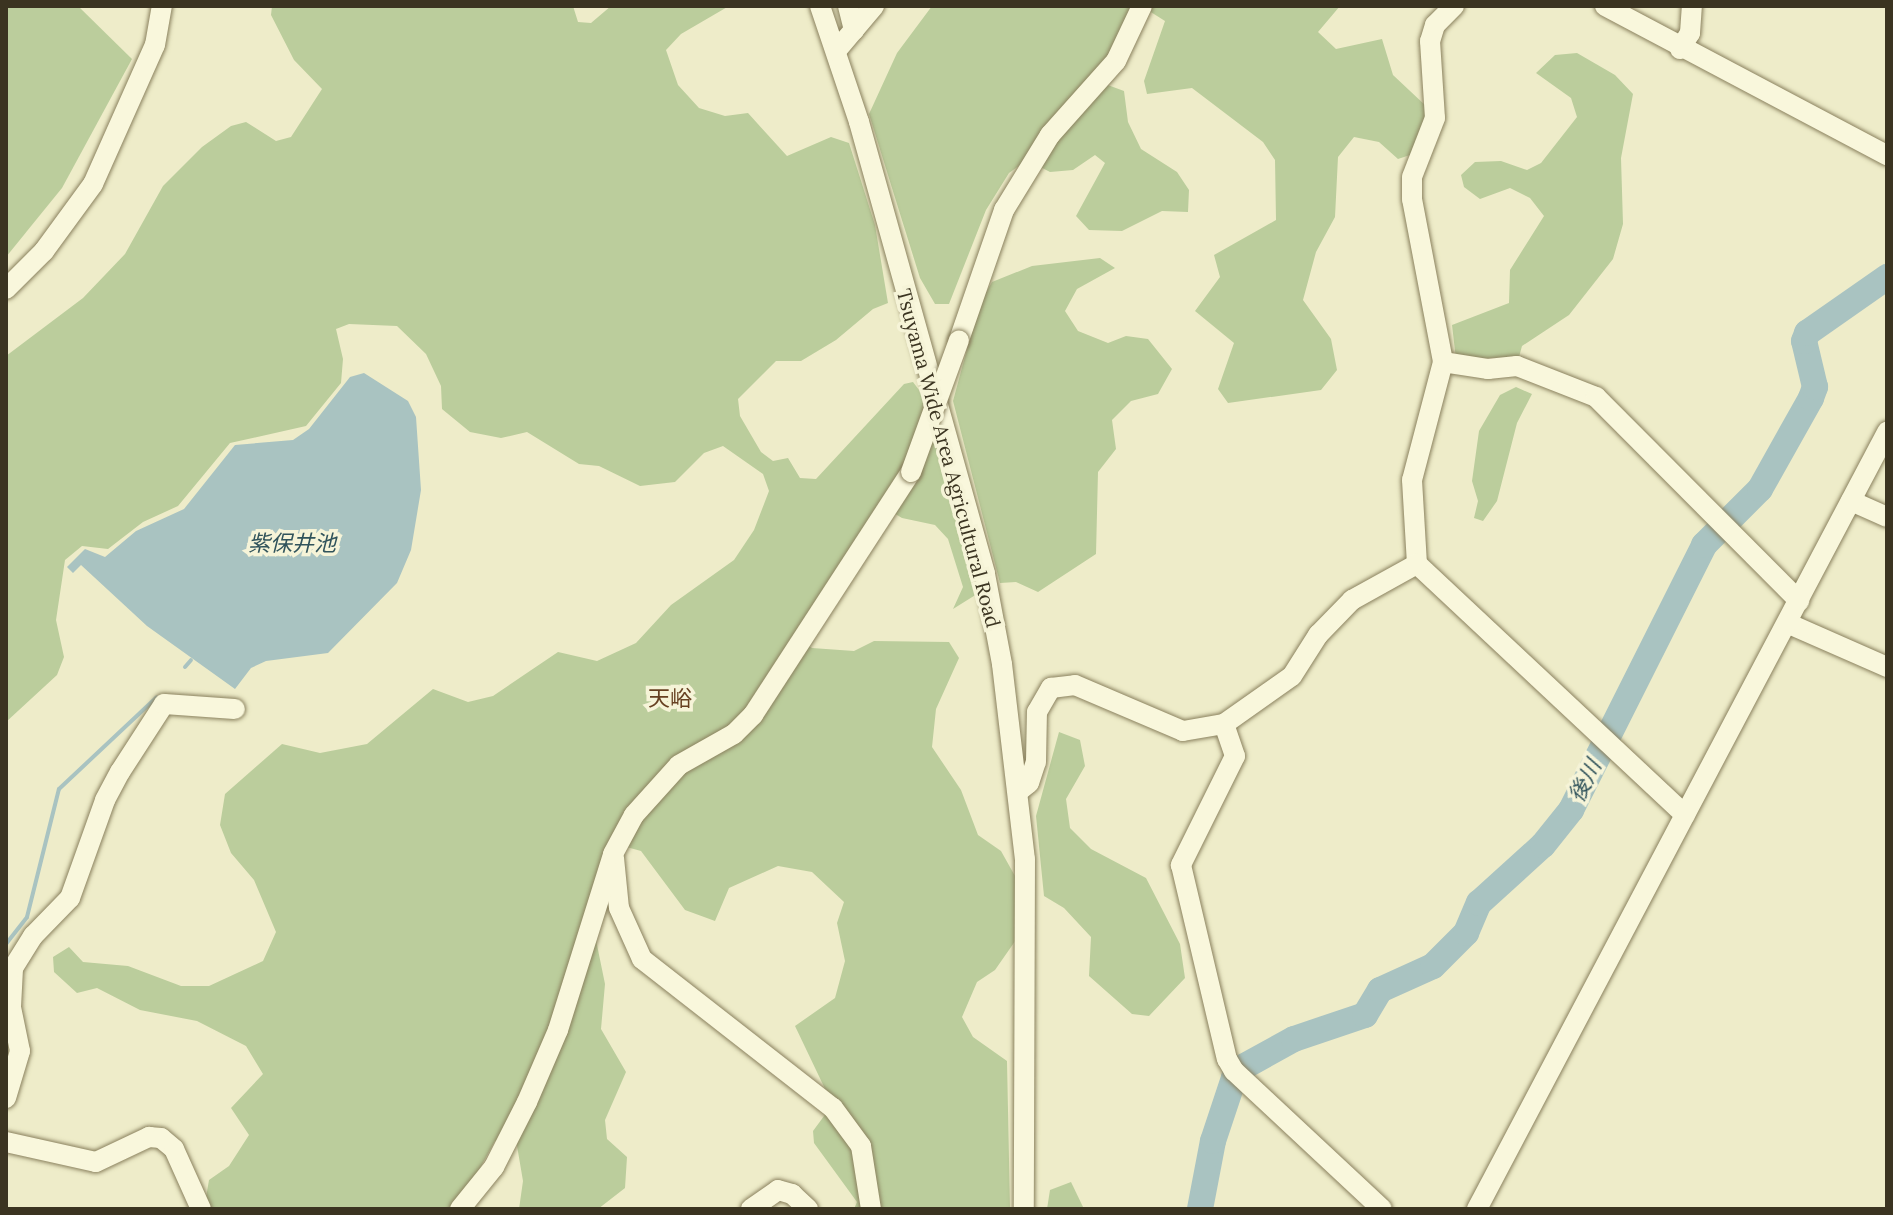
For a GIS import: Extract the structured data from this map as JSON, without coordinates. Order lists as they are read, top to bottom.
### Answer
{
  "streets": {
    "street": ["Tsuyama Wide Area Agricultural Road"]
  },
  "districts": ["天峪"],
  "water": ["紫保井池", "後川"]
}
